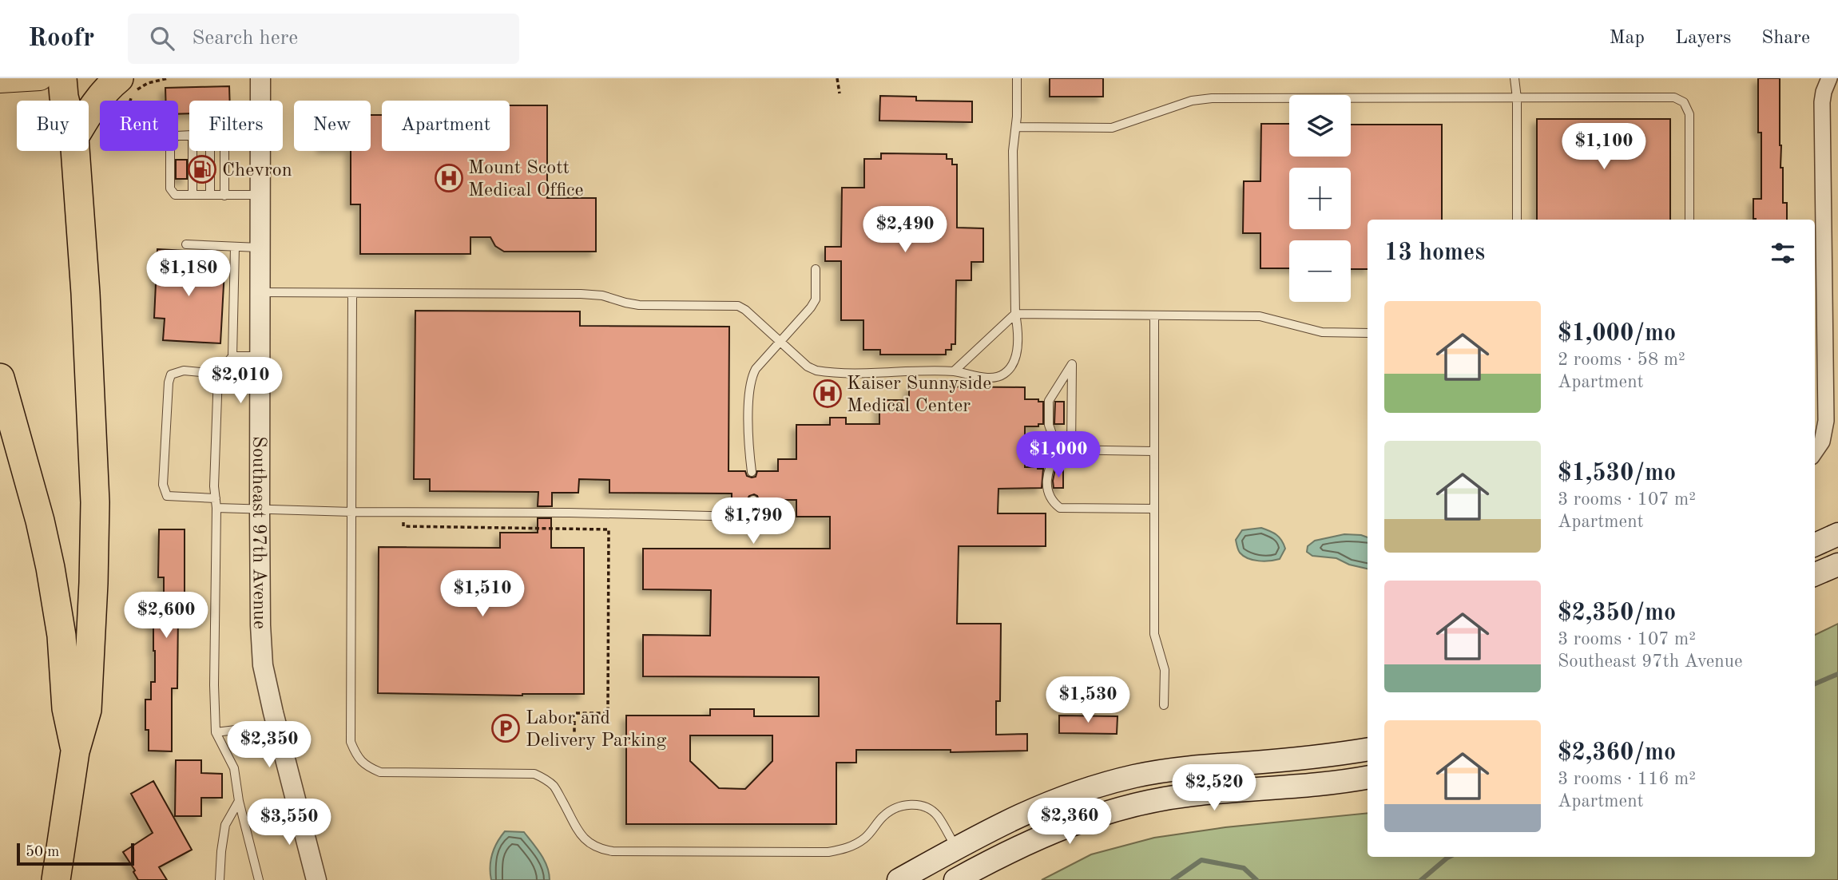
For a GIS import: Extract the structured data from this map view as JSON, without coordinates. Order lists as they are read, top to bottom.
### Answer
{
  "streets": {
    "street": ["Southeast 97th Avenue"]
  },
  "places": {
    "fuel station": ["Chevron"],
    "hospital": ["Mount Scott Medical Office", "Kaiser Sunnyside Medical Center"],
    "parking": ["Labor and Delivery Parking"]
  },
  "scale_bar": "50 m",
  "page": {
    "header": "Roofr",
    "search": "Search here",
    "nav": ["Map", "Layers", "Share"],
    "map_buttons": ["+", "−"],
    "chip": [
      "Buy",
      "Rent",
      "Filters",
      "New",
      "Apartment"
    ],
    "price": [
      "$1,100",
      "$2,490",
      "$1,180",
      "$2,010",
      "$1,000",
      "$1,790",
      "$1,510",
      "$2,600",
      "$1,530",
      "$2,350",
      "$2,520",
      "$2,360",
      "$3,550"
    ],
    "heading": "13 homes",
    "list": [
      {
        "name": "$1,000/mo",
        "note": "2 rooms · 58 m² · Apartment"
      },
      {
        "name": "$1,530/mo",
        "note": "3 rooms · 107 m² · Apartment"
      },
      {
        "name": "$2,350/mo",
        "note": "3 rooms · 107 m² · Southeast 97th Avenue"
      },
      {
        "name": "$2,360/mo",
        "note": "3 rooms · 116 m² · Apartment"
      }
    ],
    "scale": "50 m"
  }
}
